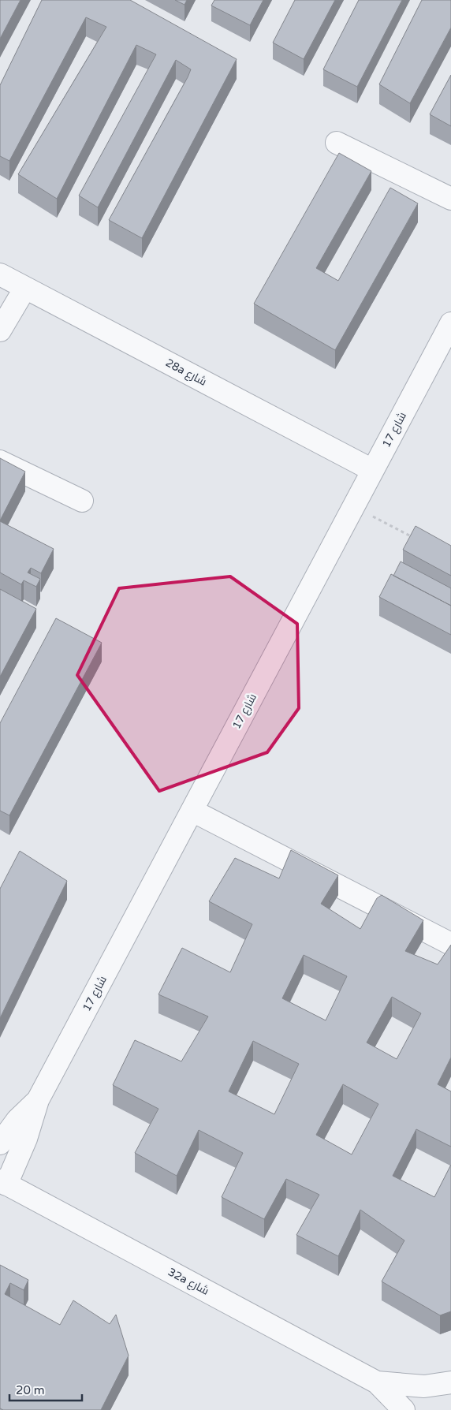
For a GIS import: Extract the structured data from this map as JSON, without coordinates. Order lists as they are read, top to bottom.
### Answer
{
  "streets": {
    "street": ["28a شارع", "شارع 17", "32a شارع"]
  },
  "crossings": [
    ["28a شارع", "شارع 17"],
    ["شارع 17", "32a شارع"]
  ],
  "scale_bar": "20 m"
}
